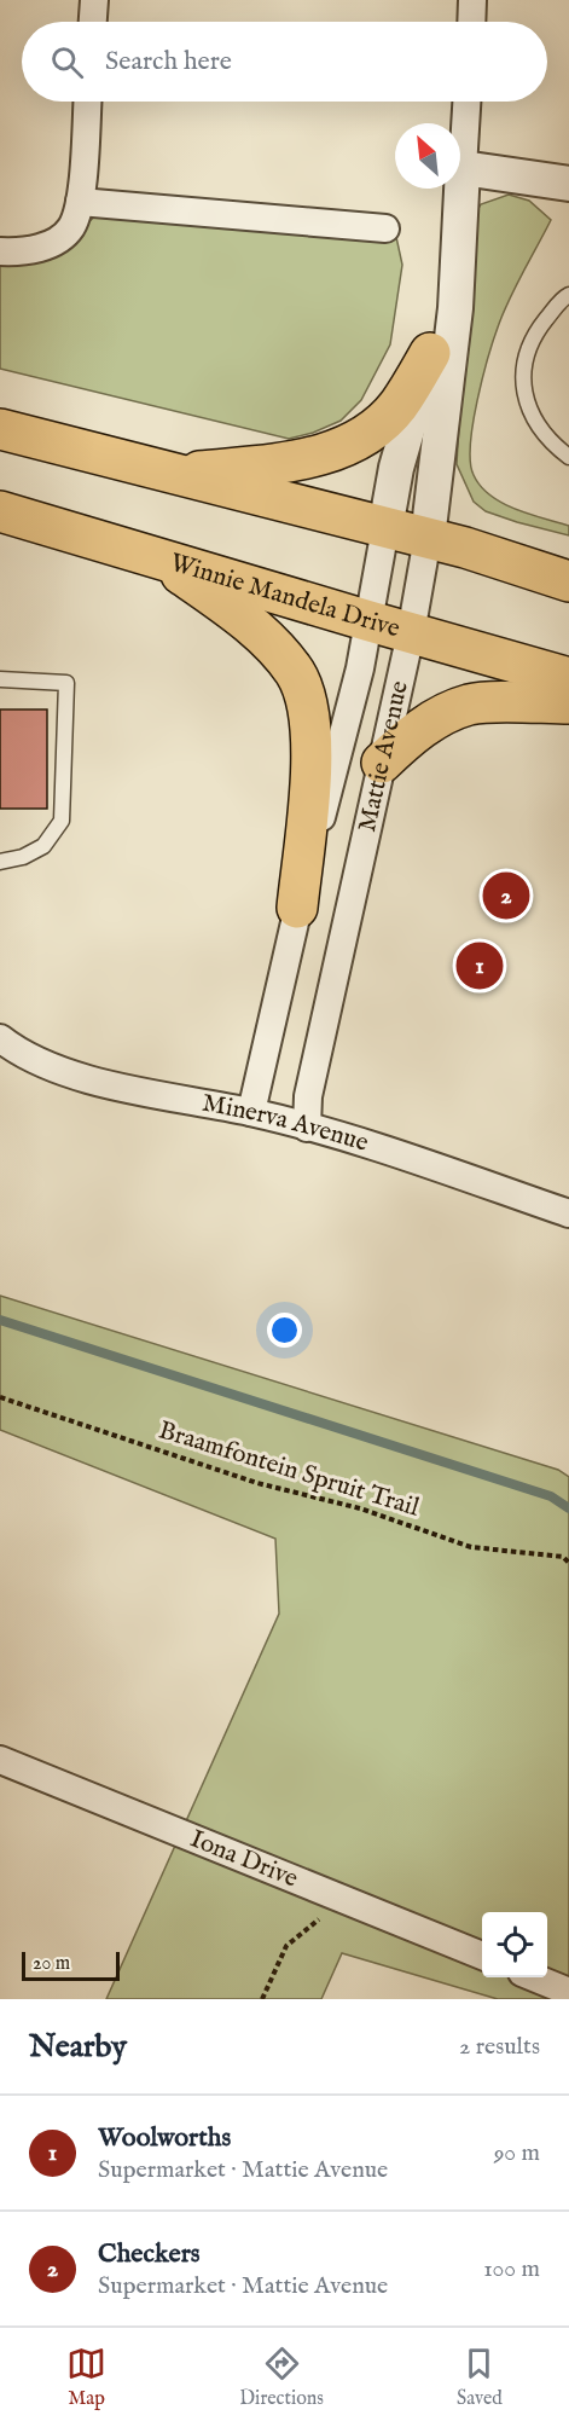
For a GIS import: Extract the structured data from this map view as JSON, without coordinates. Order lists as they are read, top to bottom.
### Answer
{
  "streets": {
    "main road": ["Winnie Mandela Drive"],
    "street": ["Mattie Avenue", "Minerva Avenue", "Iona Drive"],
    "path": ["Braamfontein Spruit Trail"]
  },
  "crossings": [
    ["Winnie Mandela Drive", "Mattie Avenue"],
    ["Mattie Avenue", "Minerva Avenue"]
  ],
  "scale_bar": "20 m",
  "north": "top left",
  "page": {
    "search": "Search here",
    "pins": ["2", "1"],
    "scale": "20 m",
    "heading": ["Nearby", "2 results"],
    "list": [
      {
        "mark": "1",
        "name": "Woolworths",
        "note": "Supermarket · Mattie Avenue",
        "value": "90 m"
      },
      {
        "mark": "2",
        "name": "Checkers",
        "note": "Supermarket · Mattie Avenue",
        "value": "100 m"
      }
    ],
    "nav": ["Map", "Directions", "Saved"]
  }
}
